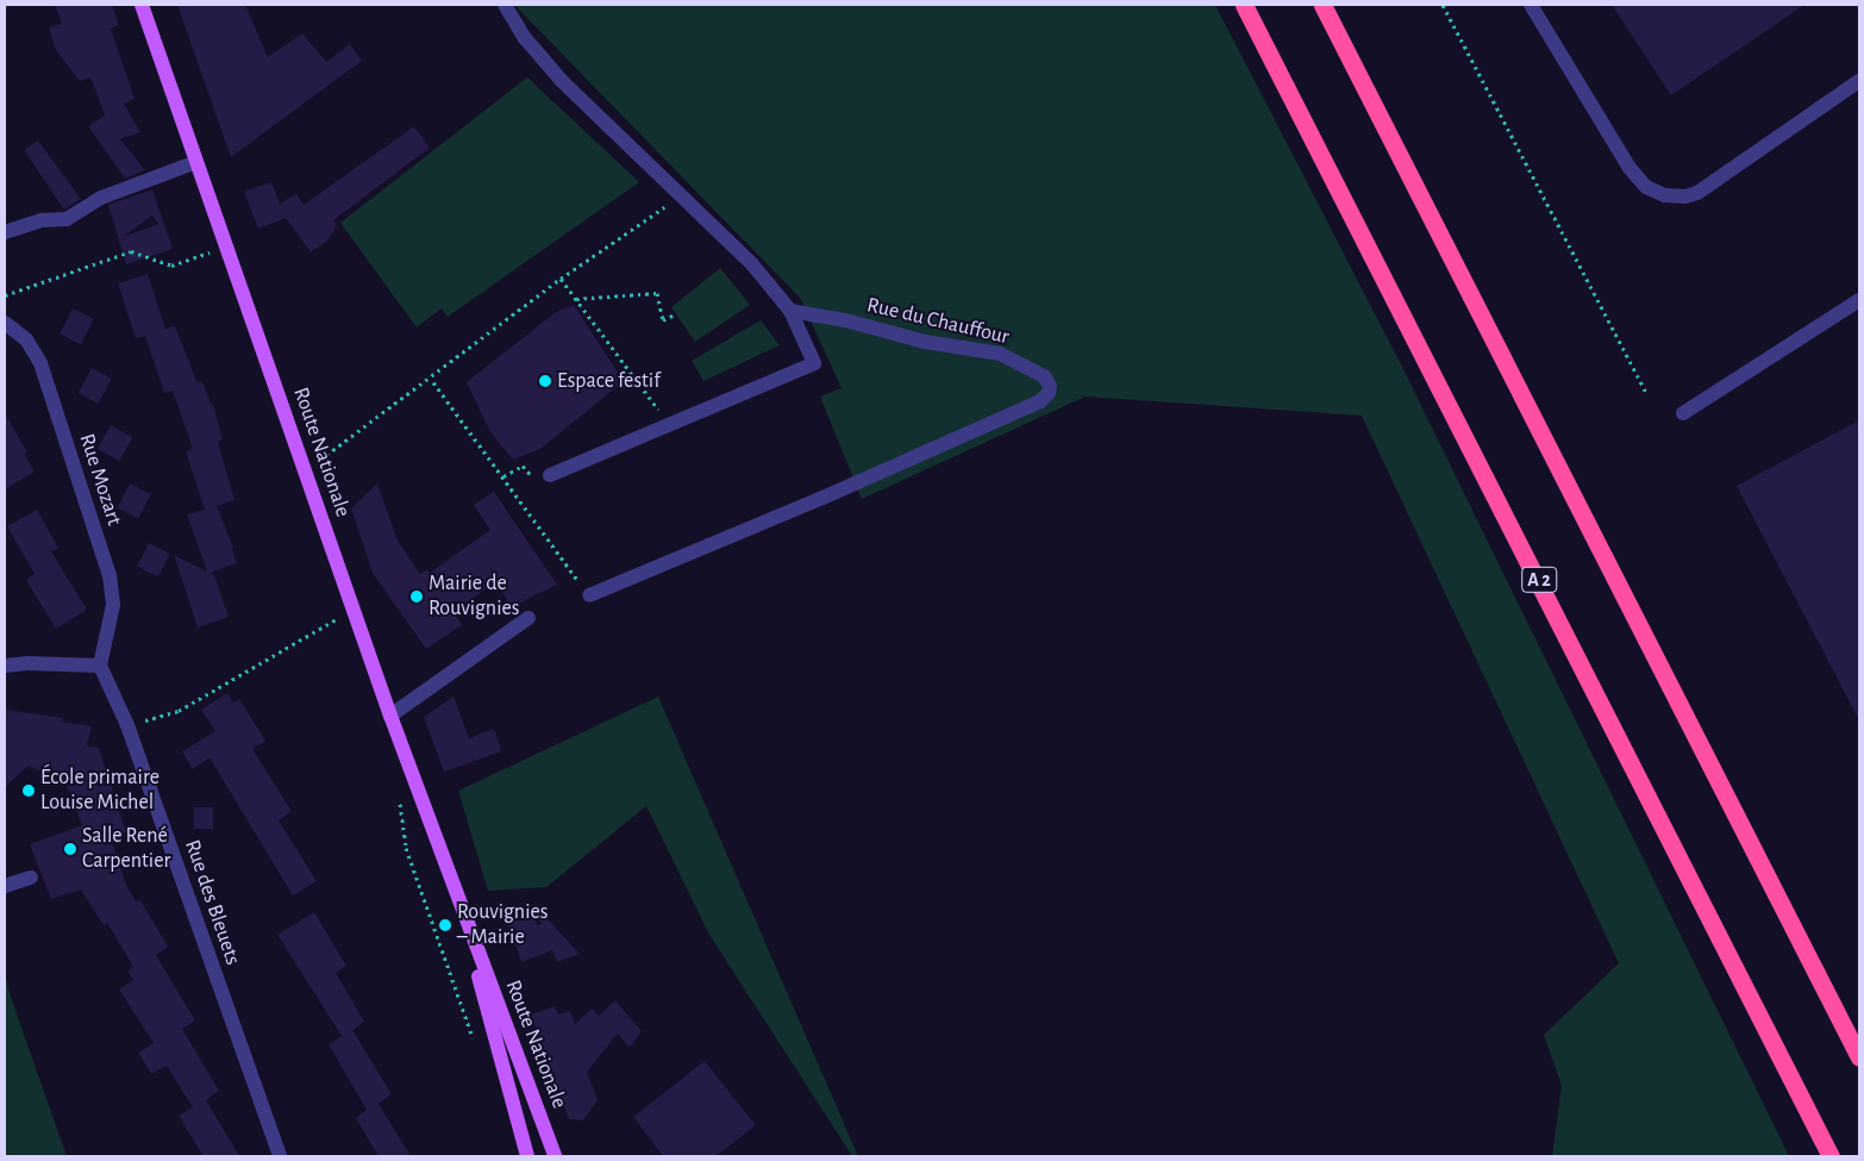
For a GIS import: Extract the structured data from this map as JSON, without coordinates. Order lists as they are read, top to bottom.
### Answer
{
  "streets": {
    "highway": ["A 2"],
    "main road": ["Route Nationale"],
    "street": ["Rue du Chauffour", "Rue Mozart", "Rue des Bleuets"]
  },
  "crossings": [
    ["Rue Mozart", "Rue des Bleuets"]
  ],
  "places": [
    "Espace festif",
    "Mairie de Rouvignies",
    "École primaire Louise Michel",
    "Salle René Carpentier",
    "Rouvignies – Mairie"
  ]
}
